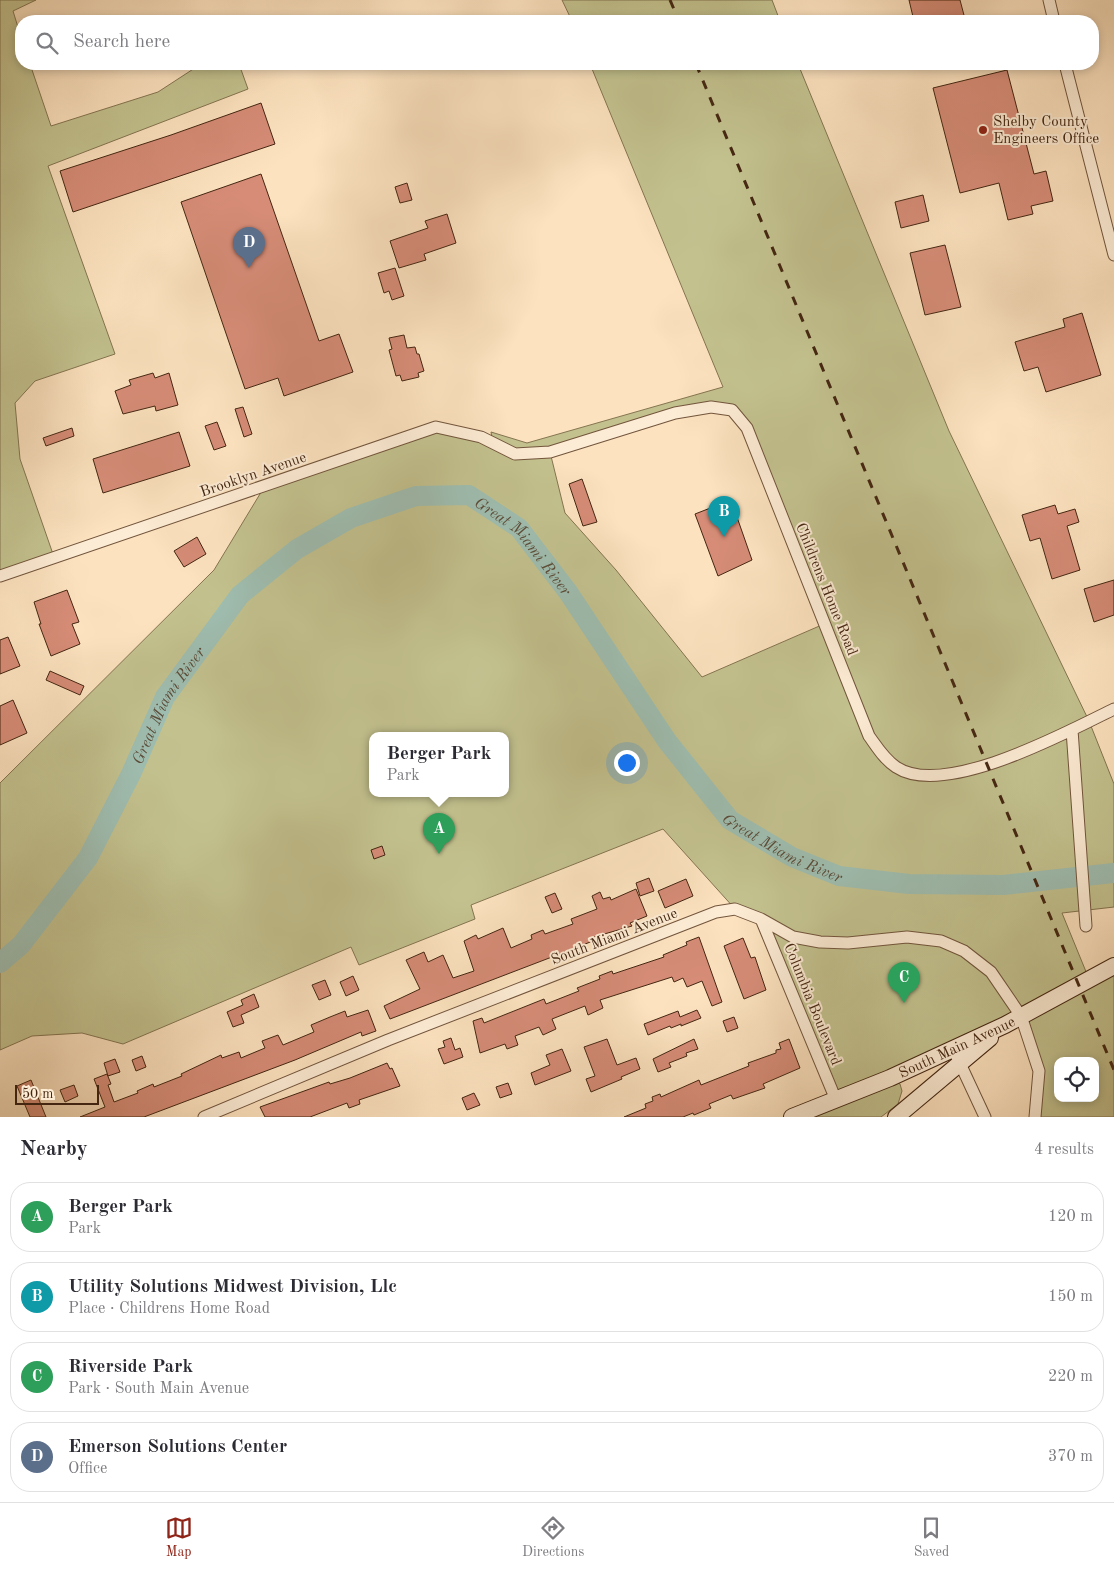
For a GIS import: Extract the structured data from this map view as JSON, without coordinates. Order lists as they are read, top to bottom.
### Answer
{
  "streets": {
    "main road": ["South Main Avenue"],
    "street": [
      "Brooklyn Avenue",
      "Childrens Home Road",
      "South Miami Avenue",
      "Columbia Boulevard"
    ]
  },
  "crossings": [
    ["Brooklyn Avenue", "Childrens Home Road"],
    ["South Miami Avenue", "Columbia Boulevard"],
    ["South Miami Avenue", "South Main Avenue"],
    ["Columbia Boulevard", "South Main Avenue"]
  ],
  "water": ["Great Miami River"],
  "places": ["Shelby County Engineers Office"],
  "scale_bar": "50 m",
  "page": {
    "search": "Search here",
    "pins": [
      "D",
      "B",
      "A",
      "C"
    ],
    "popup": ["Berger Park", "Park"],
    "scale": "50 m",
    "heading": ["Nearby", "4 results"],
    "list": [
      {
        "mark": "A",
        "name": "Berger Park",
        "note": "Park",
        "value": "120 m"
      },
      {
        "mark": "B",
        "name": "Utility Solutions Midwest Division, Llc",
        "note": "Place · Childrens Home Road",
        "value": "150 m"
      },
      {
        "mark": "C",
        "name": "Riverside Park",
        "note": "Park · South Main Avenue",
        "value": "220 m"
      },
      {
        "mark": "D",
        "name": "Emerson Solutions Center",
        "note": "Office",
        "value": "370 m"
      }
    ],
    "nav": ["Map", "Directions", "Saved"]
  }
}
